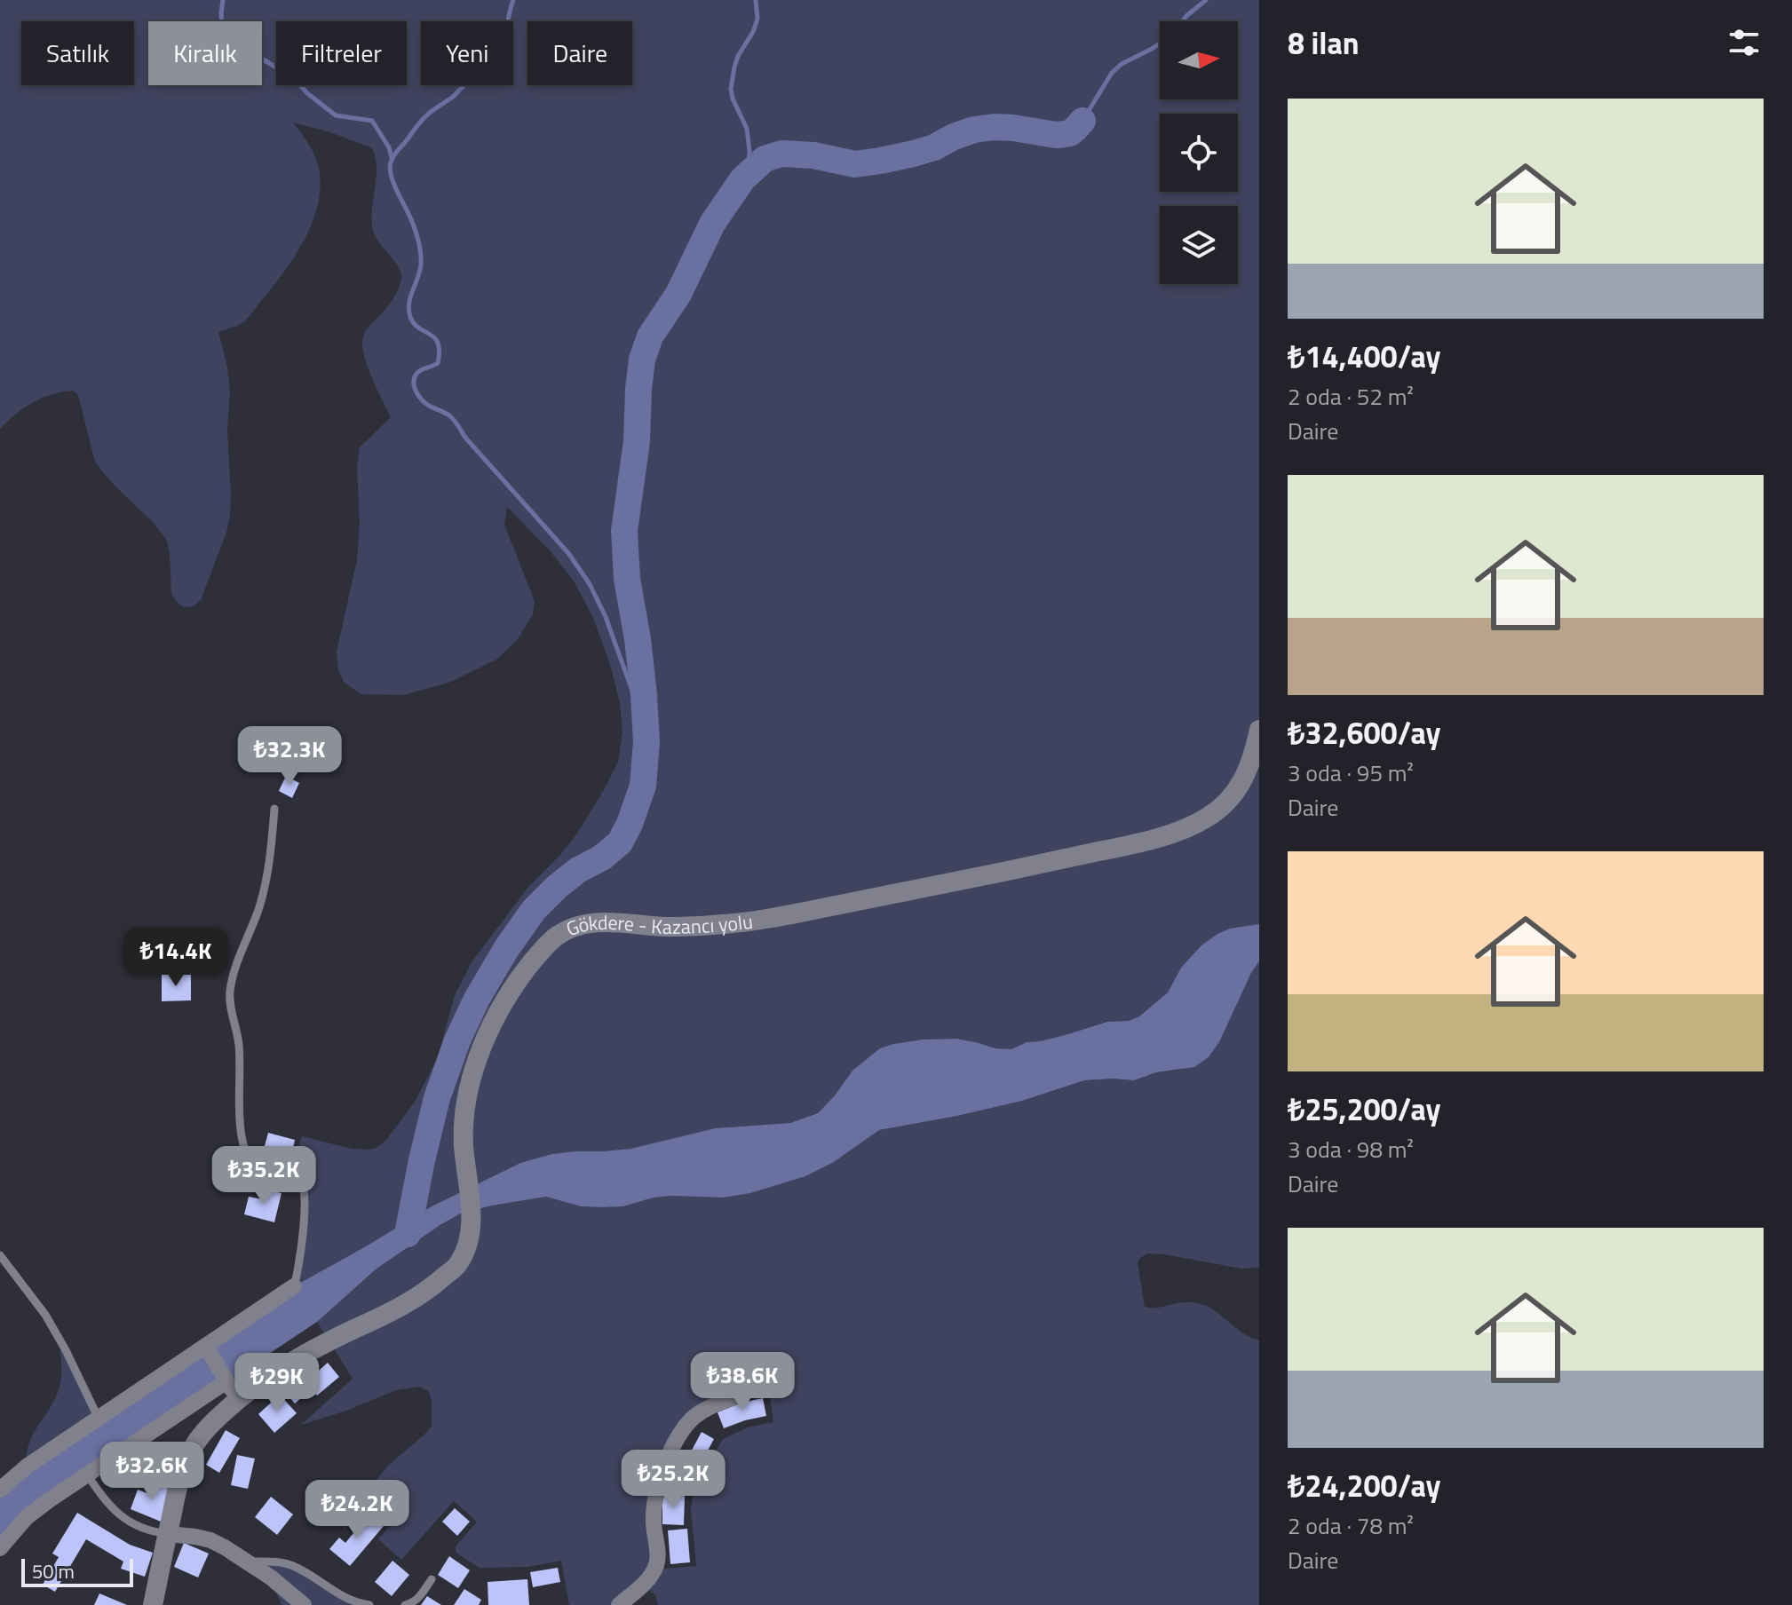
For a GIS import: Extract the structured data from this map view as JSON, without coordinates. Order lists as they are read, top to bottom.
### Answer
{
  "streets": {
    "street": ["Gökdere - Kazancı yolu"]
  },
  "scale_bar": "50 m",
  "north": "right",
  "page": {
    "heading": "8 ilan",
    "chip": [
      "Satılık",
      "Kiralık",
      "Filtreler",
      "Yeni",
      "Daire"
    ],
    "list": [
      {
        "name": "₺14,400/ay",
        "note": "2 oda · 52 m² · Daire"
      },
      {
        "name": "₺32,600/ay",
        "note": "3 oda · 95 m² · Daire"
      },
      {
        "name": "₺25,200/ay",
        "note": "3 oda · 98 m² · Daire"
      },
      {
        "name": "₺24,200/ay",
        "note": "2 oda · 78 m² · Daire"
      }
    ],
    "price": [
      "₺32.3K",
      "₺14.4K",
      "₺35.2K",
      "₺38.6K",
      "₺29K",
      "₺32.6K",
      "₺25.2K",
      "₺24.2K"
    ],
    "scale": "50 m"
  }
}
